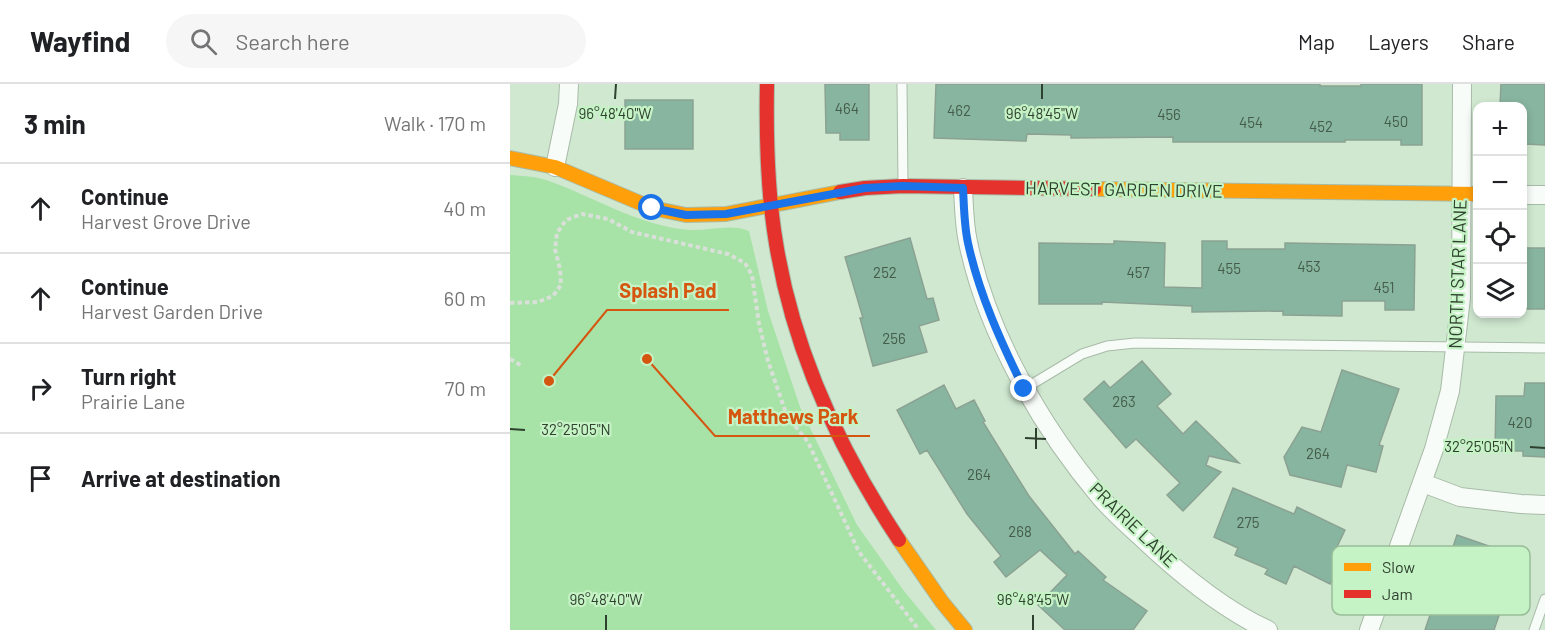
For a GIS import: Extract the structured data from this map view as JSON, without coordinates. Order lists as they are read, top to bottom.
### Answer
{
  "streets": {
    "street": ["HARVEST GARDEN DRIVE", "NORTH STAR LANE", "PRAIRIE LANE"]
  },
  "crossings": [
    ["HARVEST GARDEN DRIVE", "NORTH STAR LANE"],
    ["HARVEST GARDEN DRIVE", "PRAIRIE LANE"]
  ],
  "places": ["Matthews Park", "Splash Pad"],
  "house_numbers": [
    "464",
    "462",
    "456",
    "450",
    "454",
    "452",
    "453",
    "455",
    "252",
    "457",
    "451",
    "256",
    "263",
    "420",
    "264",
    "264",
    "275",
    "268"
  ],
  "legend": ["Slow", "Jam"],
  "page": {
    "header": "Wayfind",
    "search": "Search here",
    "nav": ["Map", "Layers", "Share"],
    "heading": ["3 min", "Walk · 170 m"],
    "map_buttons": ["+", "−"],
    "list": [
      ["Continue", "Harvest Grove Drive", "40 m"],
      ["Continue", "Harvest Garden Drive", "60 m"],
      ["Turn right", "Prairie Lane", "70 m"],
      "Arrive at destination"
    ]
  },
  "coordinates": ["96°48'40\"W", "96°48'45\"W", "32°25'05\"N"]
}
